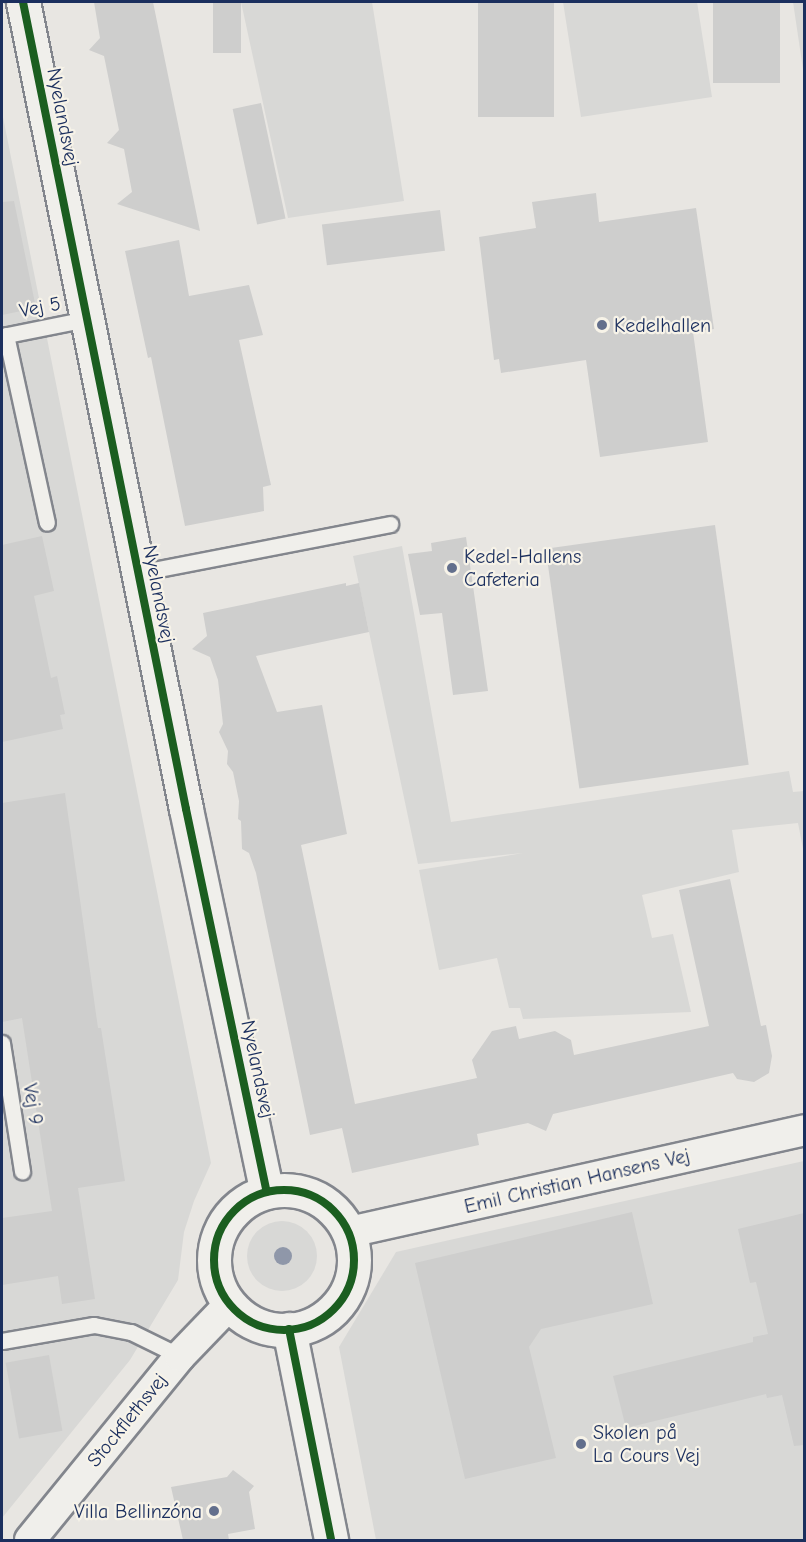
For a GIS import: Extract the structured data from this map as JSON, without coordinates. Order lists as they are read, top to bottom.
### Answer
{
  "streets": {
    "street": ["Nyelandsvej", "Emil Christian Hansens Vej", "Stockflethsvej"],
    "lane": ["Vej 5", "Vej 9"]
  },
  "crossings": [
    ["Nyelandsvej", "Vej 5"],
    ["Nyelandsvej", "Emil Christian Hansens Vej"],
    ["Nyelandsvej", "Stockflethsvej"],
    ["Emil Christian Hansens Vej", "Stockflethsvej"]
  ],
  "places": [
    "Kedelhallen",
    "Kedel-Hallens Cafeteria",
    "Skolen på La Cours Vej",
    "Villa Bellinzóna"
  ]
}
